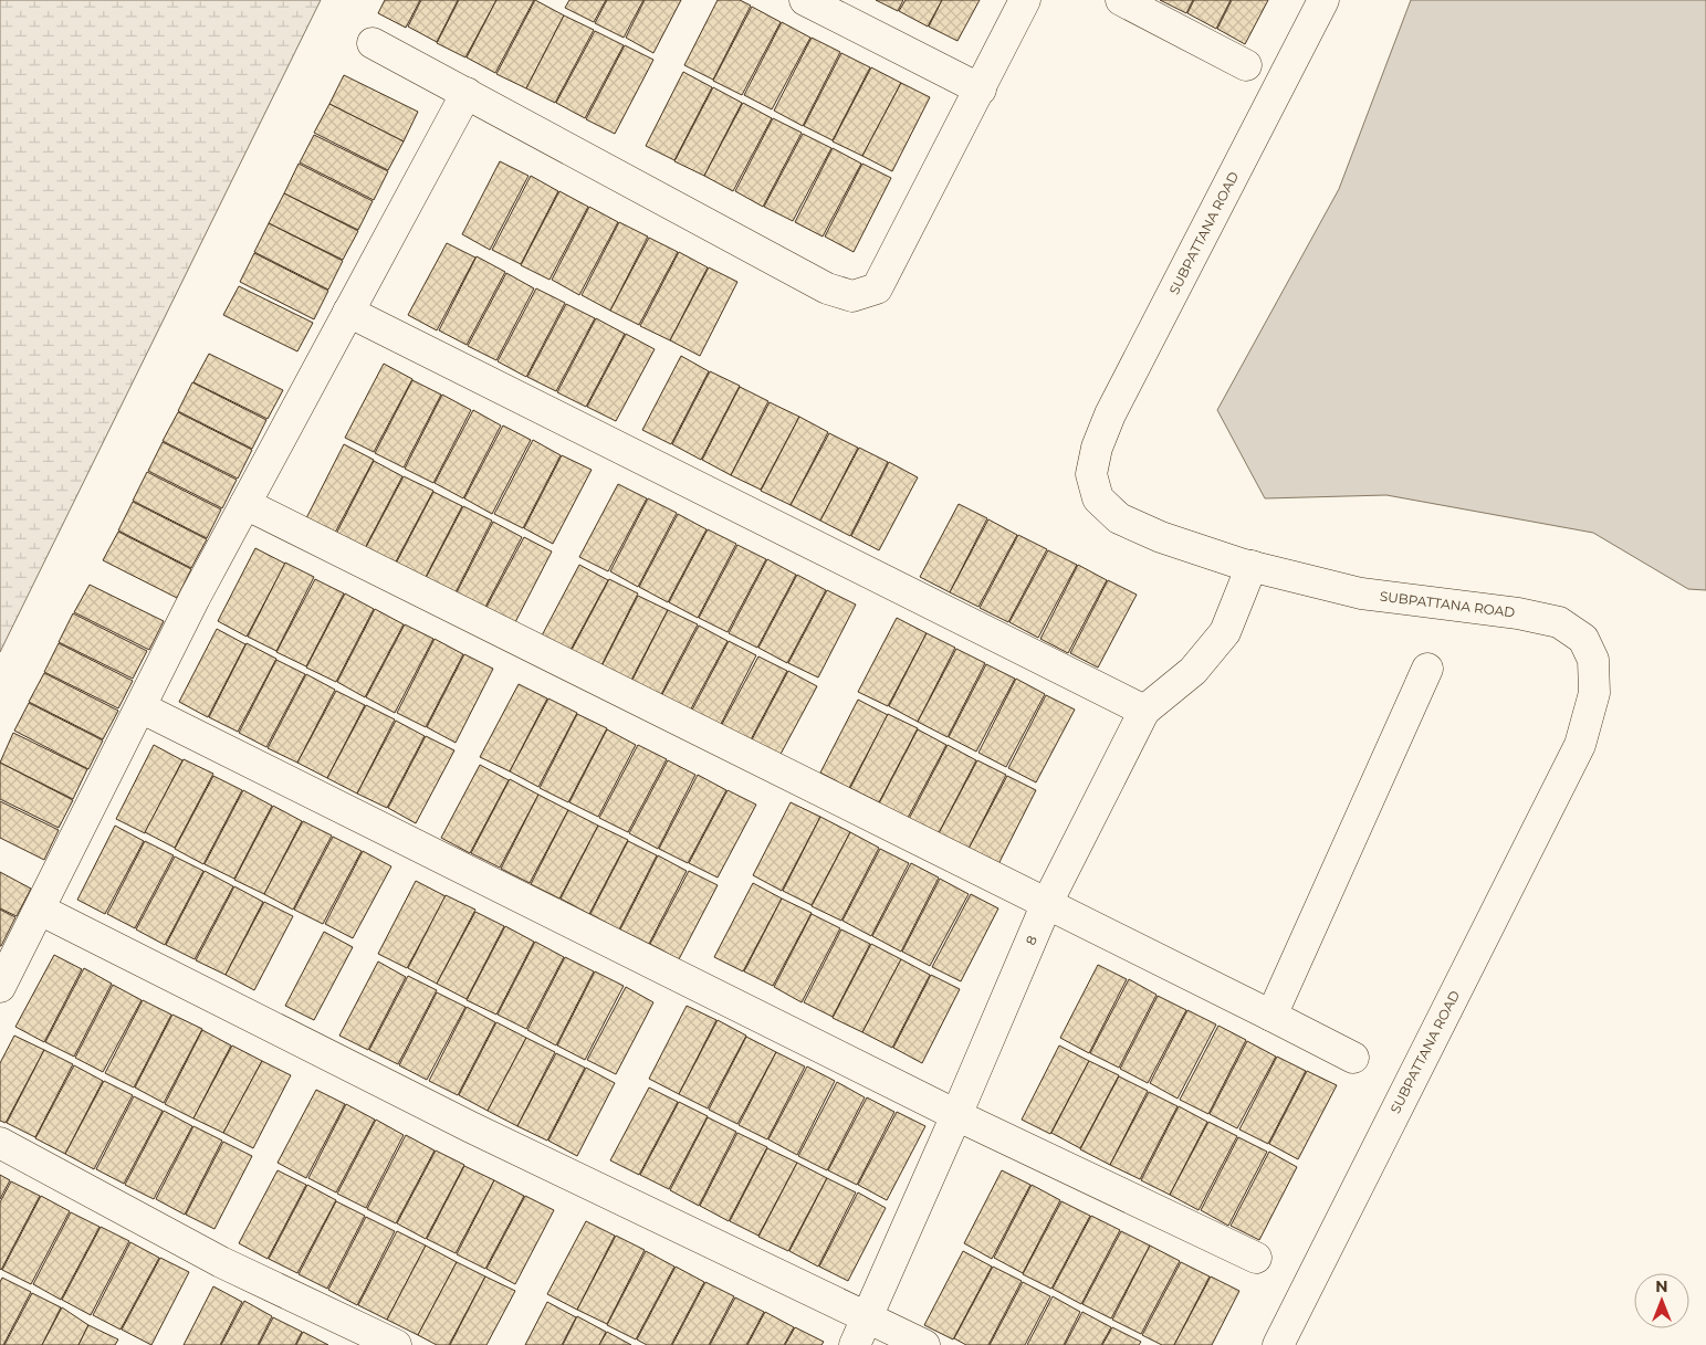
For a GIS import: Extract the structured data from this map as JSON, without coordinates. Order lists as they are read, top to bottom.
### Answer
{
  "streets": {
    "street": ["SUBPATTANA ROAD", "8"]
  },
  "crossings": [
    ["SUBPATTANA ROAD", "8"]
  ],
  "north": "top"
}
